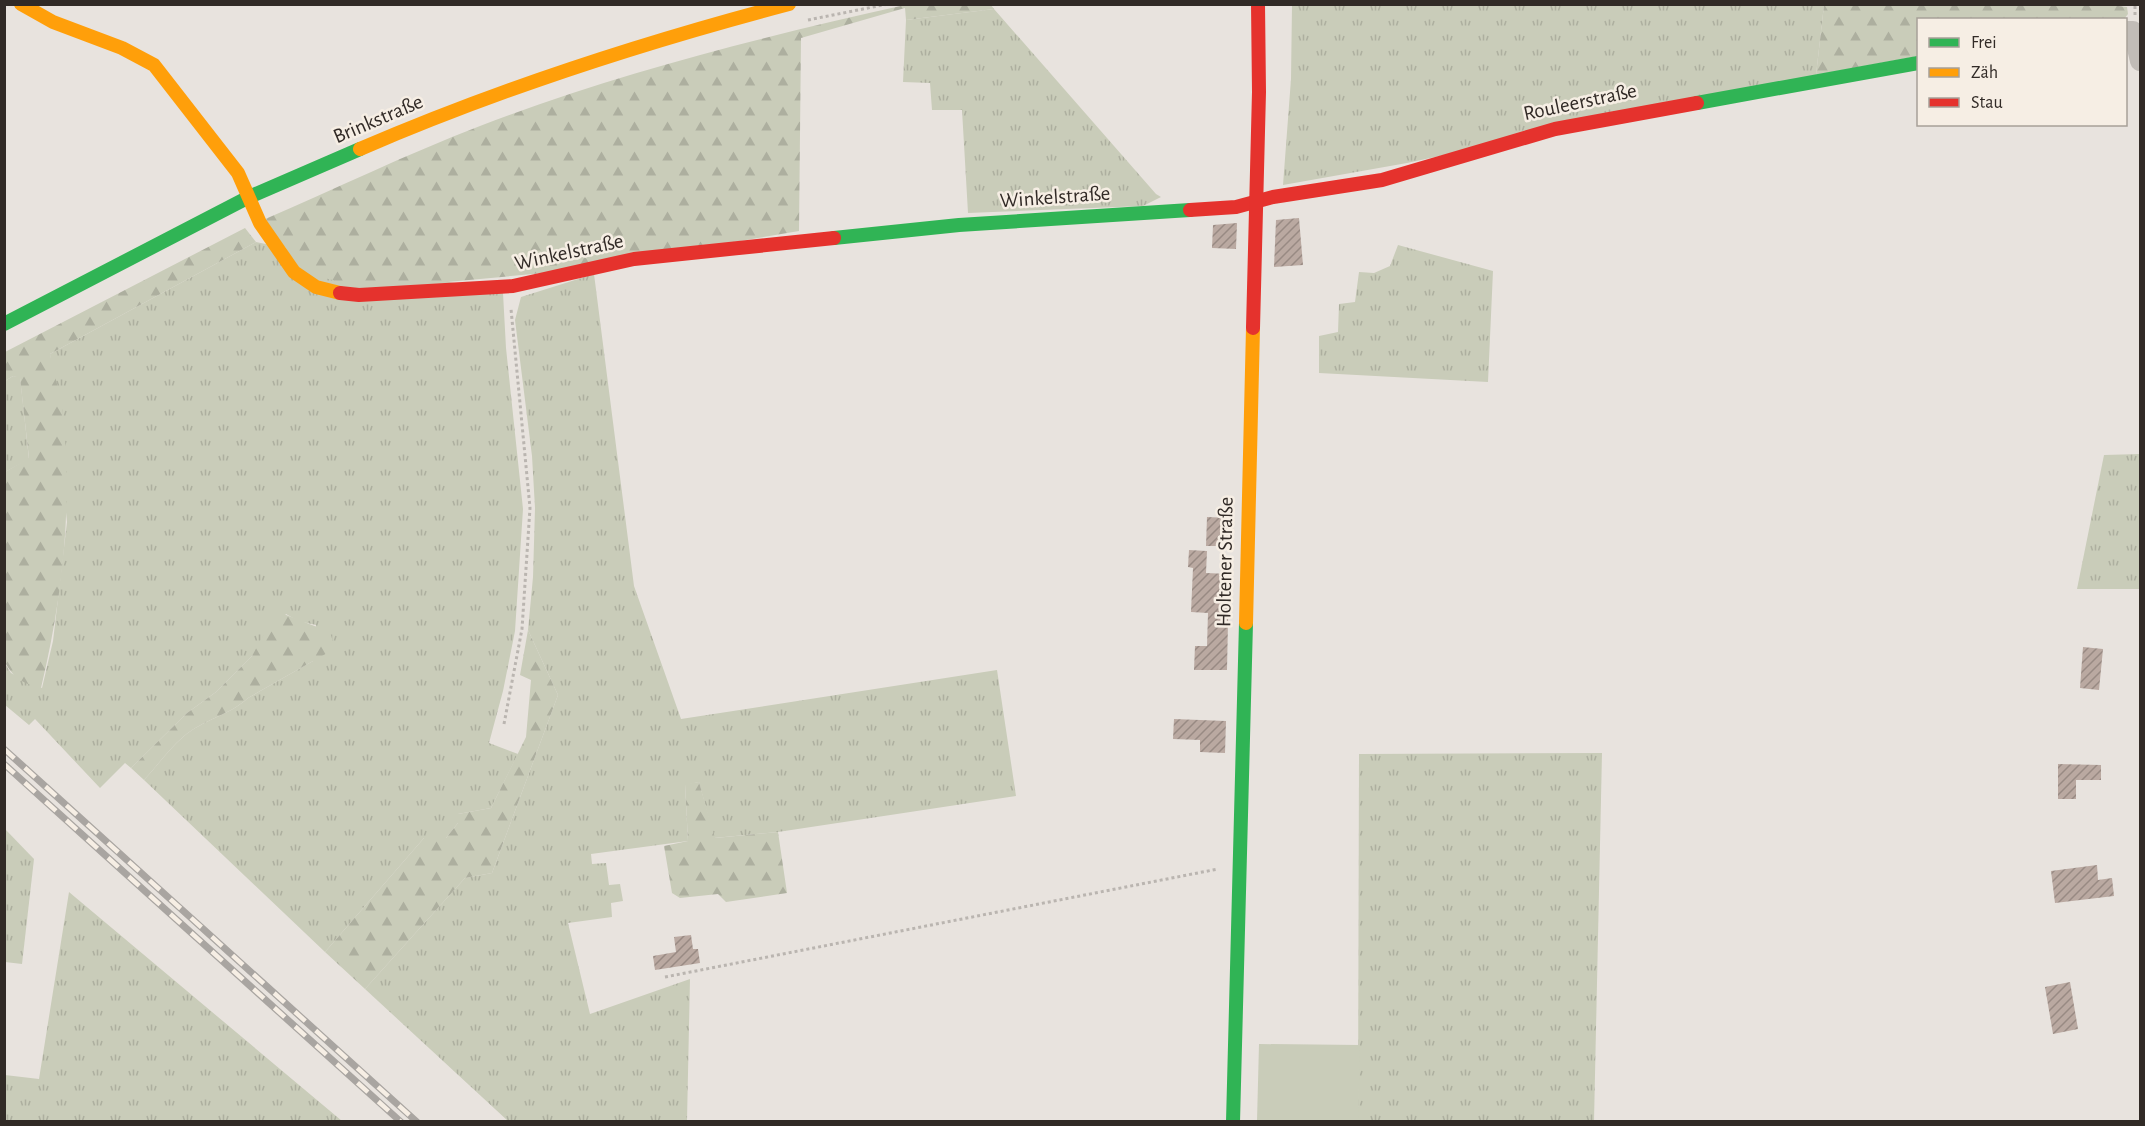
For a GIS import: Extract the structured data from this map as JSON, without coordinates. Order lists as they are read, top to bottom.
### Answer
{
  "streets": {
    "street": [
      "Rouleerstraße",
      "Brinkstraße",
      "Winkelstraße",
      "Holtener Straße"
    ]
  },
  "crossings": [
    ["Rouleerstraße", "Winkelstraße"],
    ["Rouleerstraße", "Holtener Straße"],
    ["Brinkstraße", "Winkelstraße"],
    ["Winkelstraße", "Holtener Straße"]
  ],
  "legend": ["Frei", "Zäh", "Stau"]
}
